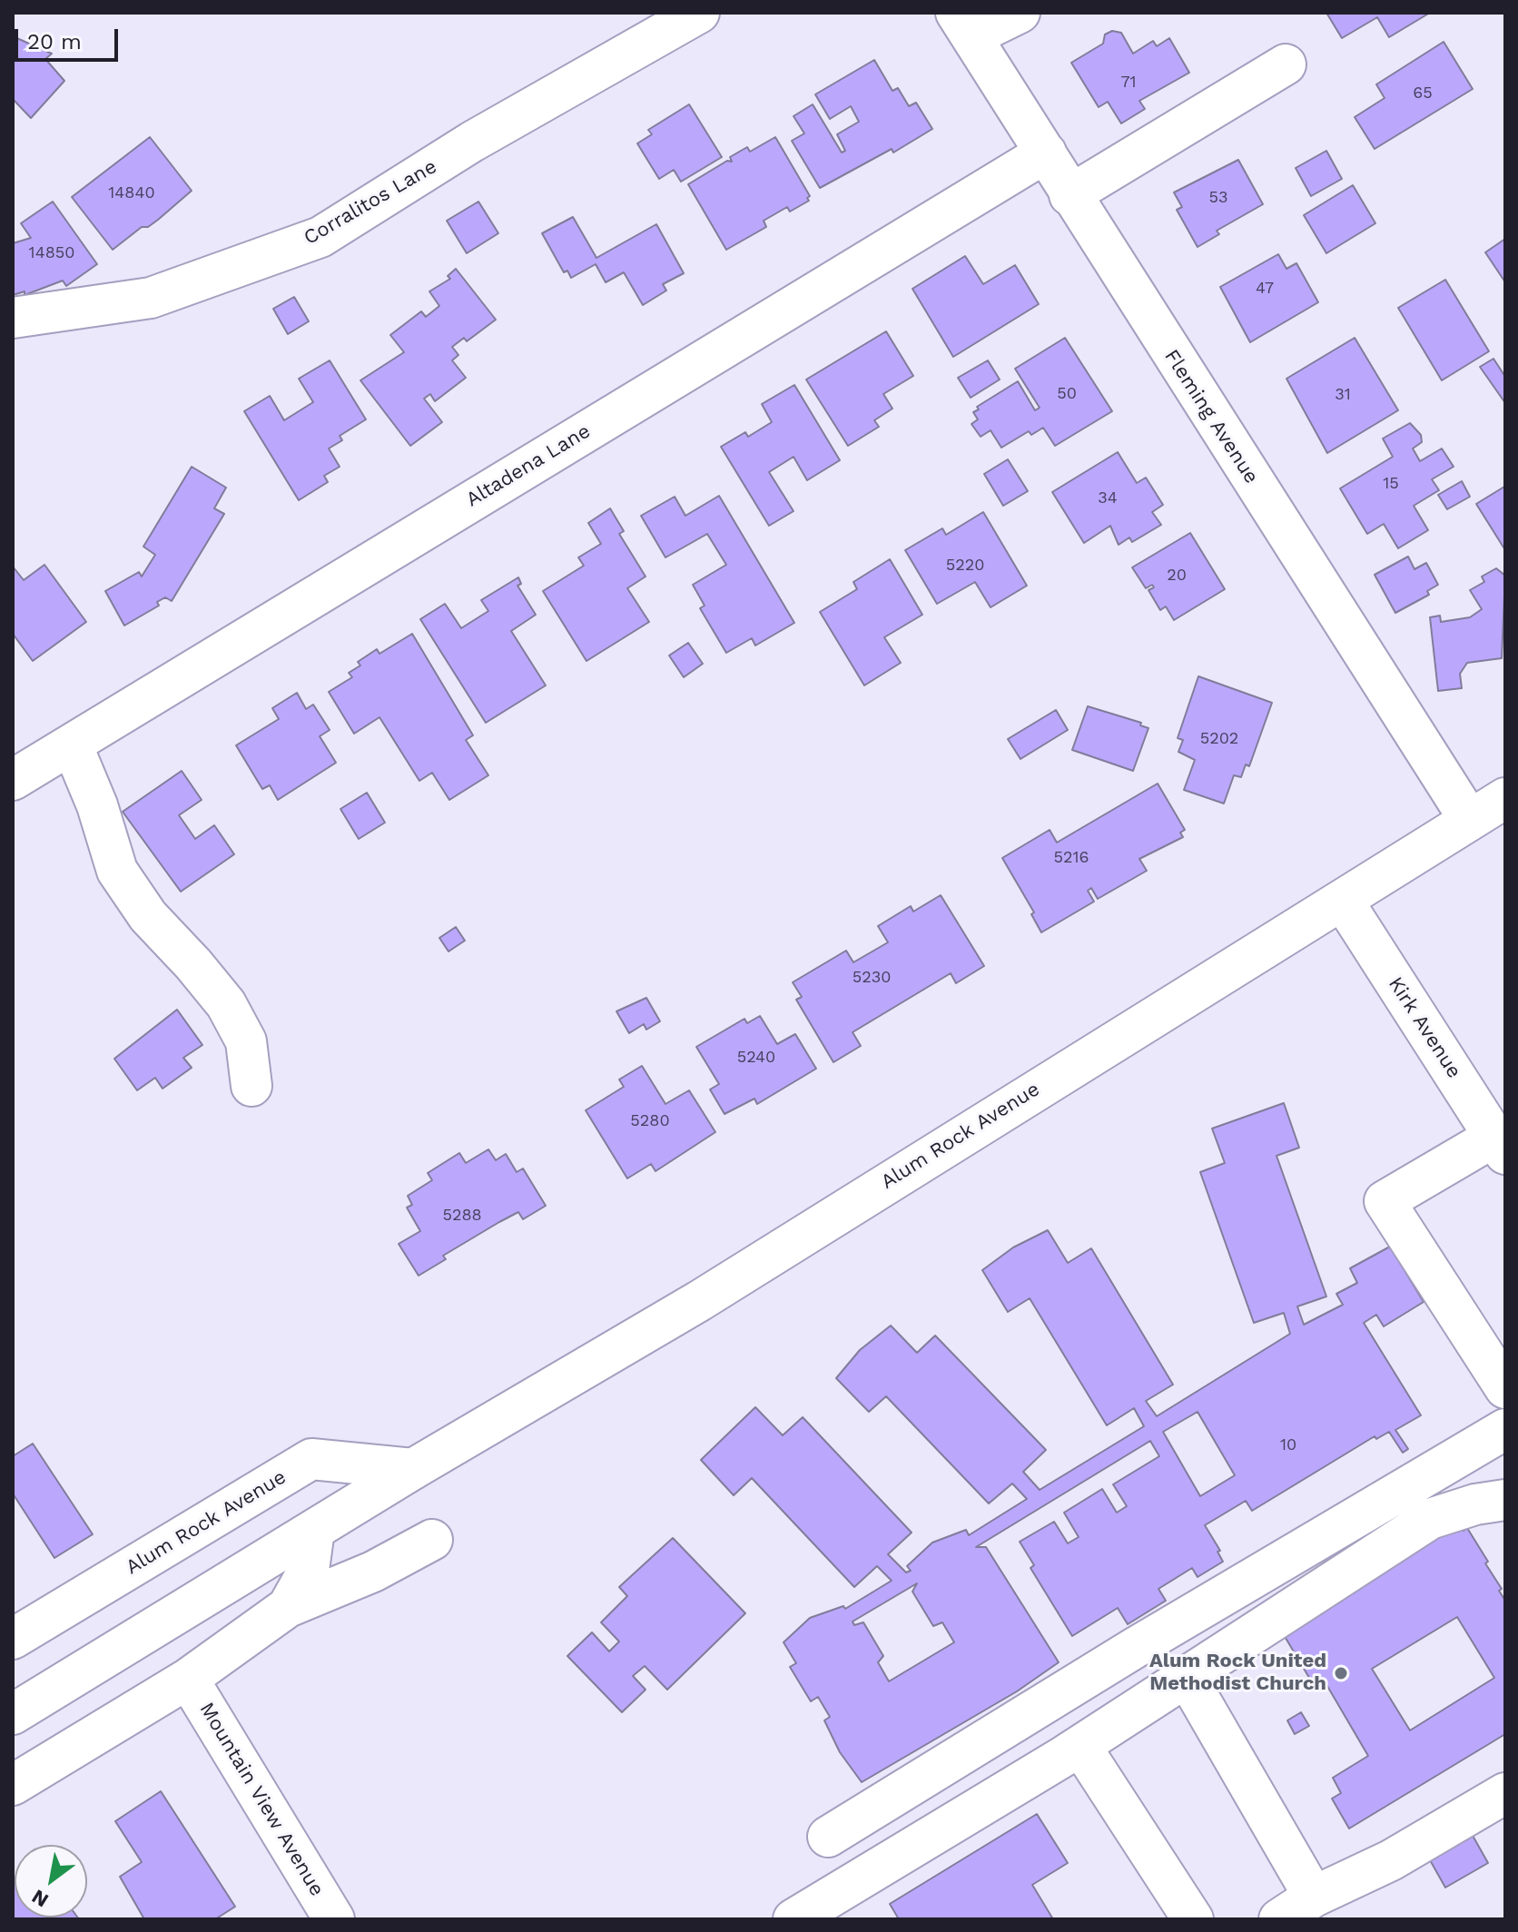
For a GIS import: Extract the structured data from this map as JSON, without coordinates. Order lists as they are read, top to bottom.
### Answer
{
  "streets": {
    "street": [
      "Corralitos Lane",
      "Fleming Avenue",
      "Altadena Lane",
      "Kirk Avenue",
      "Alum Rock Avenue",
      "Mountain View Avenue"
    ]
  },
  "crossings": [
    ["Fleming Avenue", "Altadena Lane"],
    ["Fleming Avenue", "Alum Rock Avenue"],
    ["Kirk Avenue", "Alum Rock Avenue"]
  ],
  "places": ["Alum Rock United Methodist Church"],
  "house_numbers": [
    "71",
    "65",
    "14840",
    "53",
    "14850",
    "47",
    "50",
    "31",
    "15",
    "34",
    "5220",
    "20",
    "5202",
    "5216",
    "5230",
    "5240",
    "5280",
    "5288",
    "10"
  ],
  "scale_bar": "20 m",
  "north": "bottom left"
}
